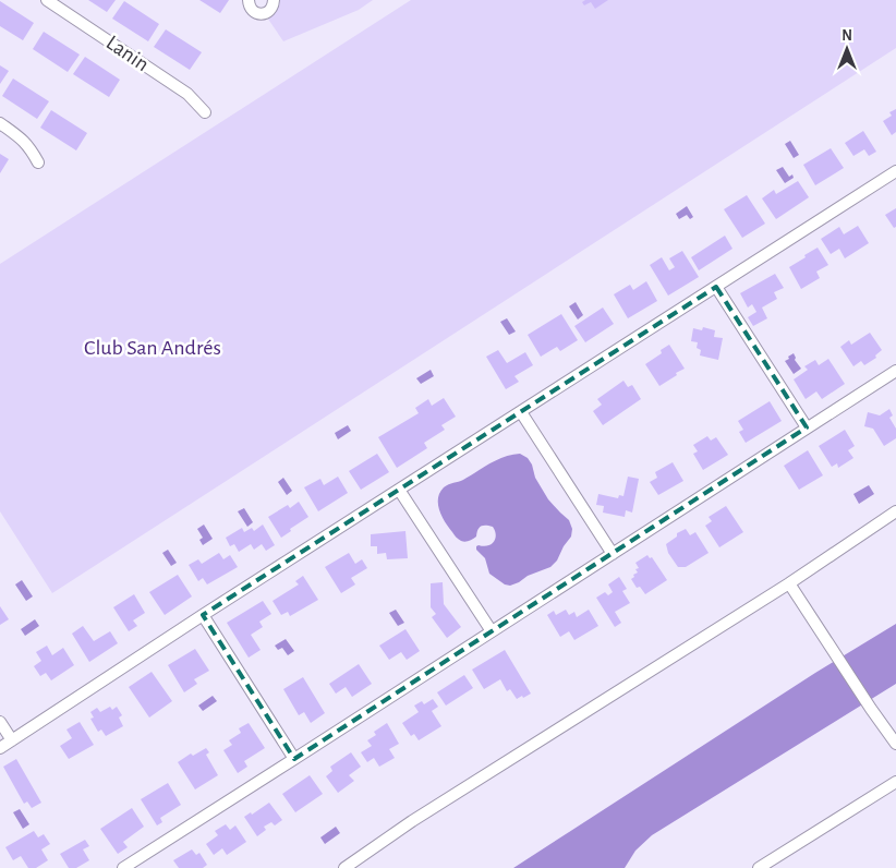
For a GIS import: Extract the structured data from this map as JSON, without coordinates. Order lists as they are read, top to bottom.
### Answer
{
  "streets": {
    "street": ["Lanin"]
  },
  "parks": ["Club San Andrés"],
  "north": "top"
}
